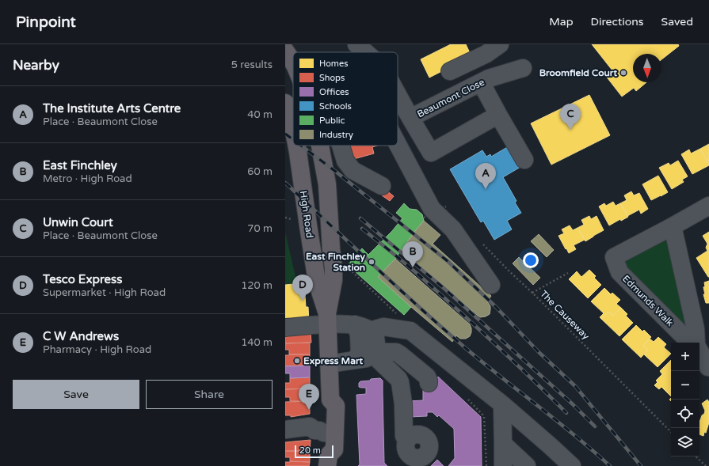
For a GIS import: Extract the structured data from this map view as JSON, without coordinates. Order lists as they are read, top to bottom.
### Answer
{
  "streets": {
    "main road": ["High Road"],
    "street": ["Beaumont Close", "Edmunds Walk"],
    "path": ["The Causeway"]
  },
  "places": ["Broomfield Court", "East Finchley Station", "Express Mart"],
  "legend": [
    "Homes",
    "Shops",
    "Offices",
    "Schools",
    "Public",
    "Industry"
  ],
  "scale_bar": "20 m",
  "north": "bottom",
  "page": {
    "header": "Pinpoint",
    "nav": ["Map", "Directions", "Saved"],
    "heading": ["Nearby", "5 results"],
    "list": [
      {
        "mark": "A",
        "name": "The Institute Arts Centre",
        "note": "Place · Beaumont Close",
        "value": "40 m"
      },
      {
        "mark": "B",
        "name": "East Finchley",
        "note": "Metro · High Road",
        "value": "60 m"
      },
      {
        "mark": "C",
        "name": "Unwin Court",
        "note": "Place · Beaumont Close",
        "value": "70 m"
      },
      {
        "mark": "D",
        "name": "Tesco Express",
        "note": "Supermarket · High Road",
        "value": "120 m"
      },
      {
        "mark": "E",
        "name": "C W Andrews",
        "note": "Pharmacy · High Road",
        "value": "140 m"
      }
    ],
    "pins": [
      "C",
      "A",
      "B",
      "D",
      "E"
    ],
    "map_buttons": ["+", "−"],
    "buttons": ["Save", "Share"],
    "scale": "20 m"
  }
}
